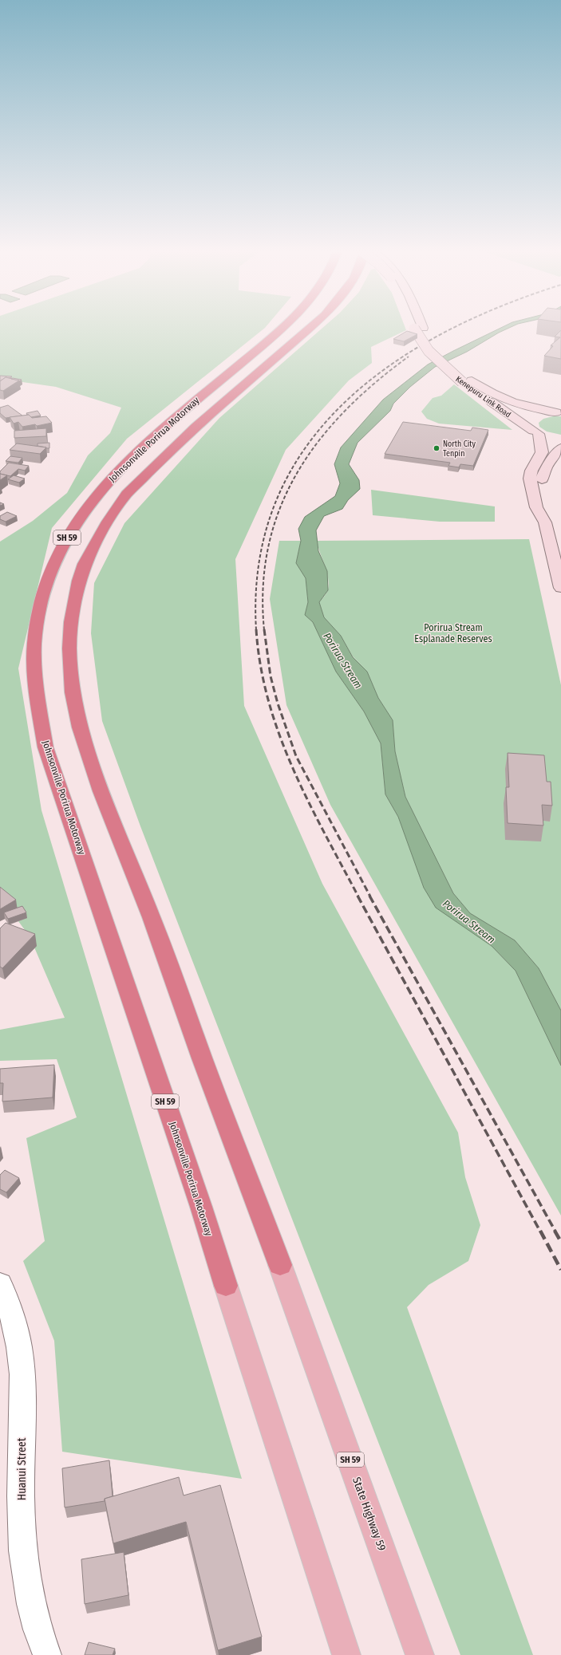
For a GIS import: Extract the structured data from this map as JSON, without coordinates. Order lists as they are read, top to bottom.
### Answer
{
  "streets": {
    "highway": ["Johnsonville Porirua Motorway", "SH 59"],
    "main road": ["Kenepuru Link Road", "State Highway 59"],
    "street": ["Huanui Street"]
  },
  "crossings": [
    ["Johnsonville Porirua Motorway", "SH 59"],
    ["Johnsonville Porirua Motorway", "State Highway 59"]
  ],
  "water": ["Porirua Stream"],
  "parks": ["Porirua Stream Esplanade Reserves"],
  "places": ["North City Tenpin"]
}
